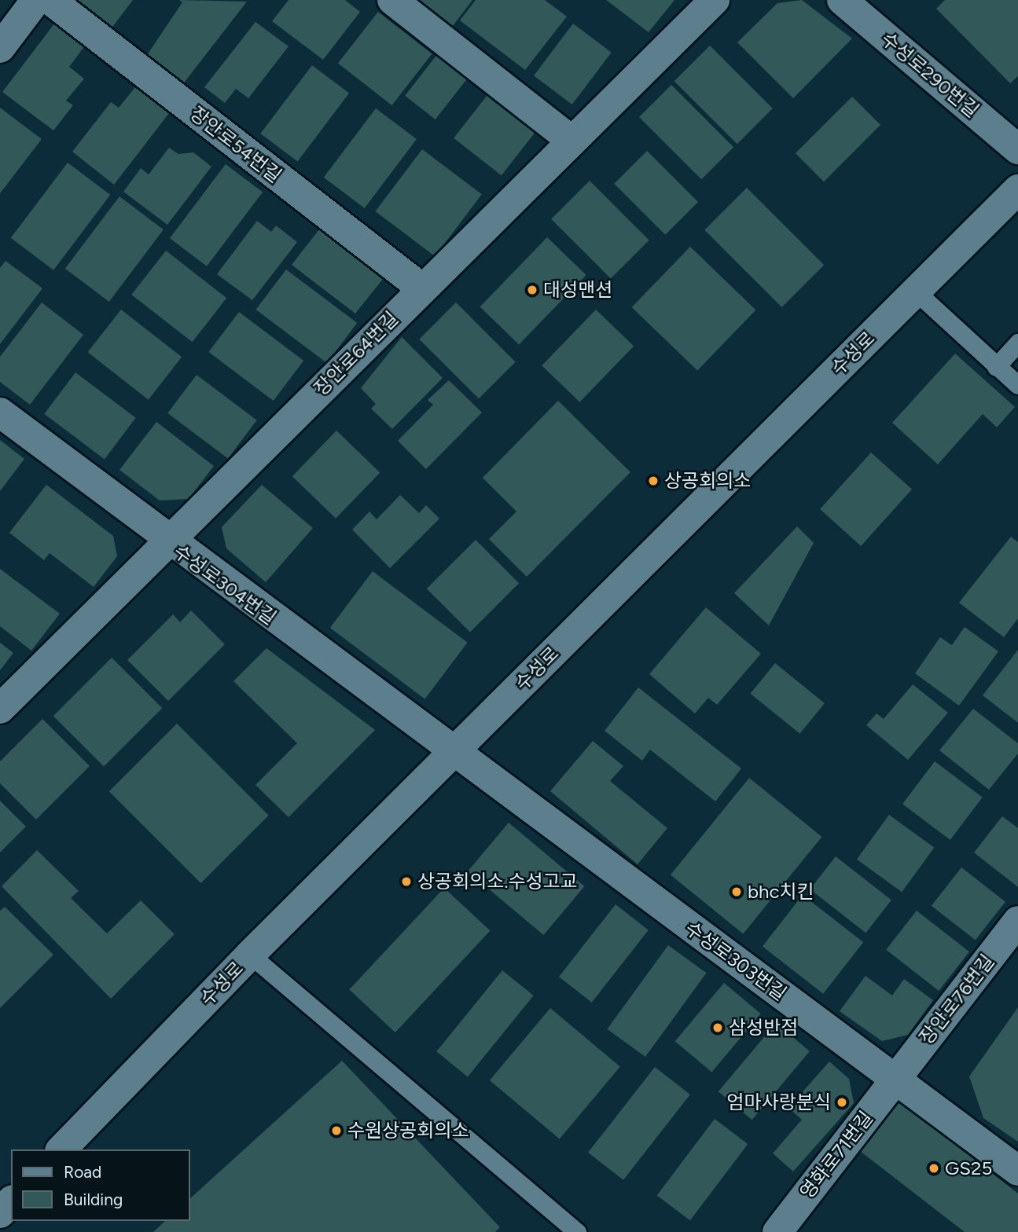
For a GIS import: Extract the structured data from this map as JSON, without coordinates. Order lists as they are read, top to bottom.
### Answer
{
  "streets": {
    "street": [
      "수성로290번길",
      "장안로54번길",
      "장안로64번길",
      "수성로",
      "수성로304번길",
      "수성로303번길",
      "장안로76번길",
      "영화로71번길"
    ]
  },
  "crossings": [
    ["장안로54번길", "장안로64번길"],
    ["장안로64번길", "수성로304번길"],
    ["수성로", "수성로304번길"],
    ["수성로", "수성로303번길"],
    ["수성로304번길", "수성로303번길"],
    ["수성로303번길", "장안로76번길"],
    ["수성로303번길", "영화로71번길"],
    ["장안로76번길", "영화로71번길"]
  ],
  "places": [
    "대성맨션",
    "상공회의소",
    "상공회의소.수성고교",
    "bhc치킨",
    "삼성반점",
    "엄마사랑분식",
    "수원상공회의소",
    "GS25"
  ],
  "legend": ["Road", "Building"]
}
